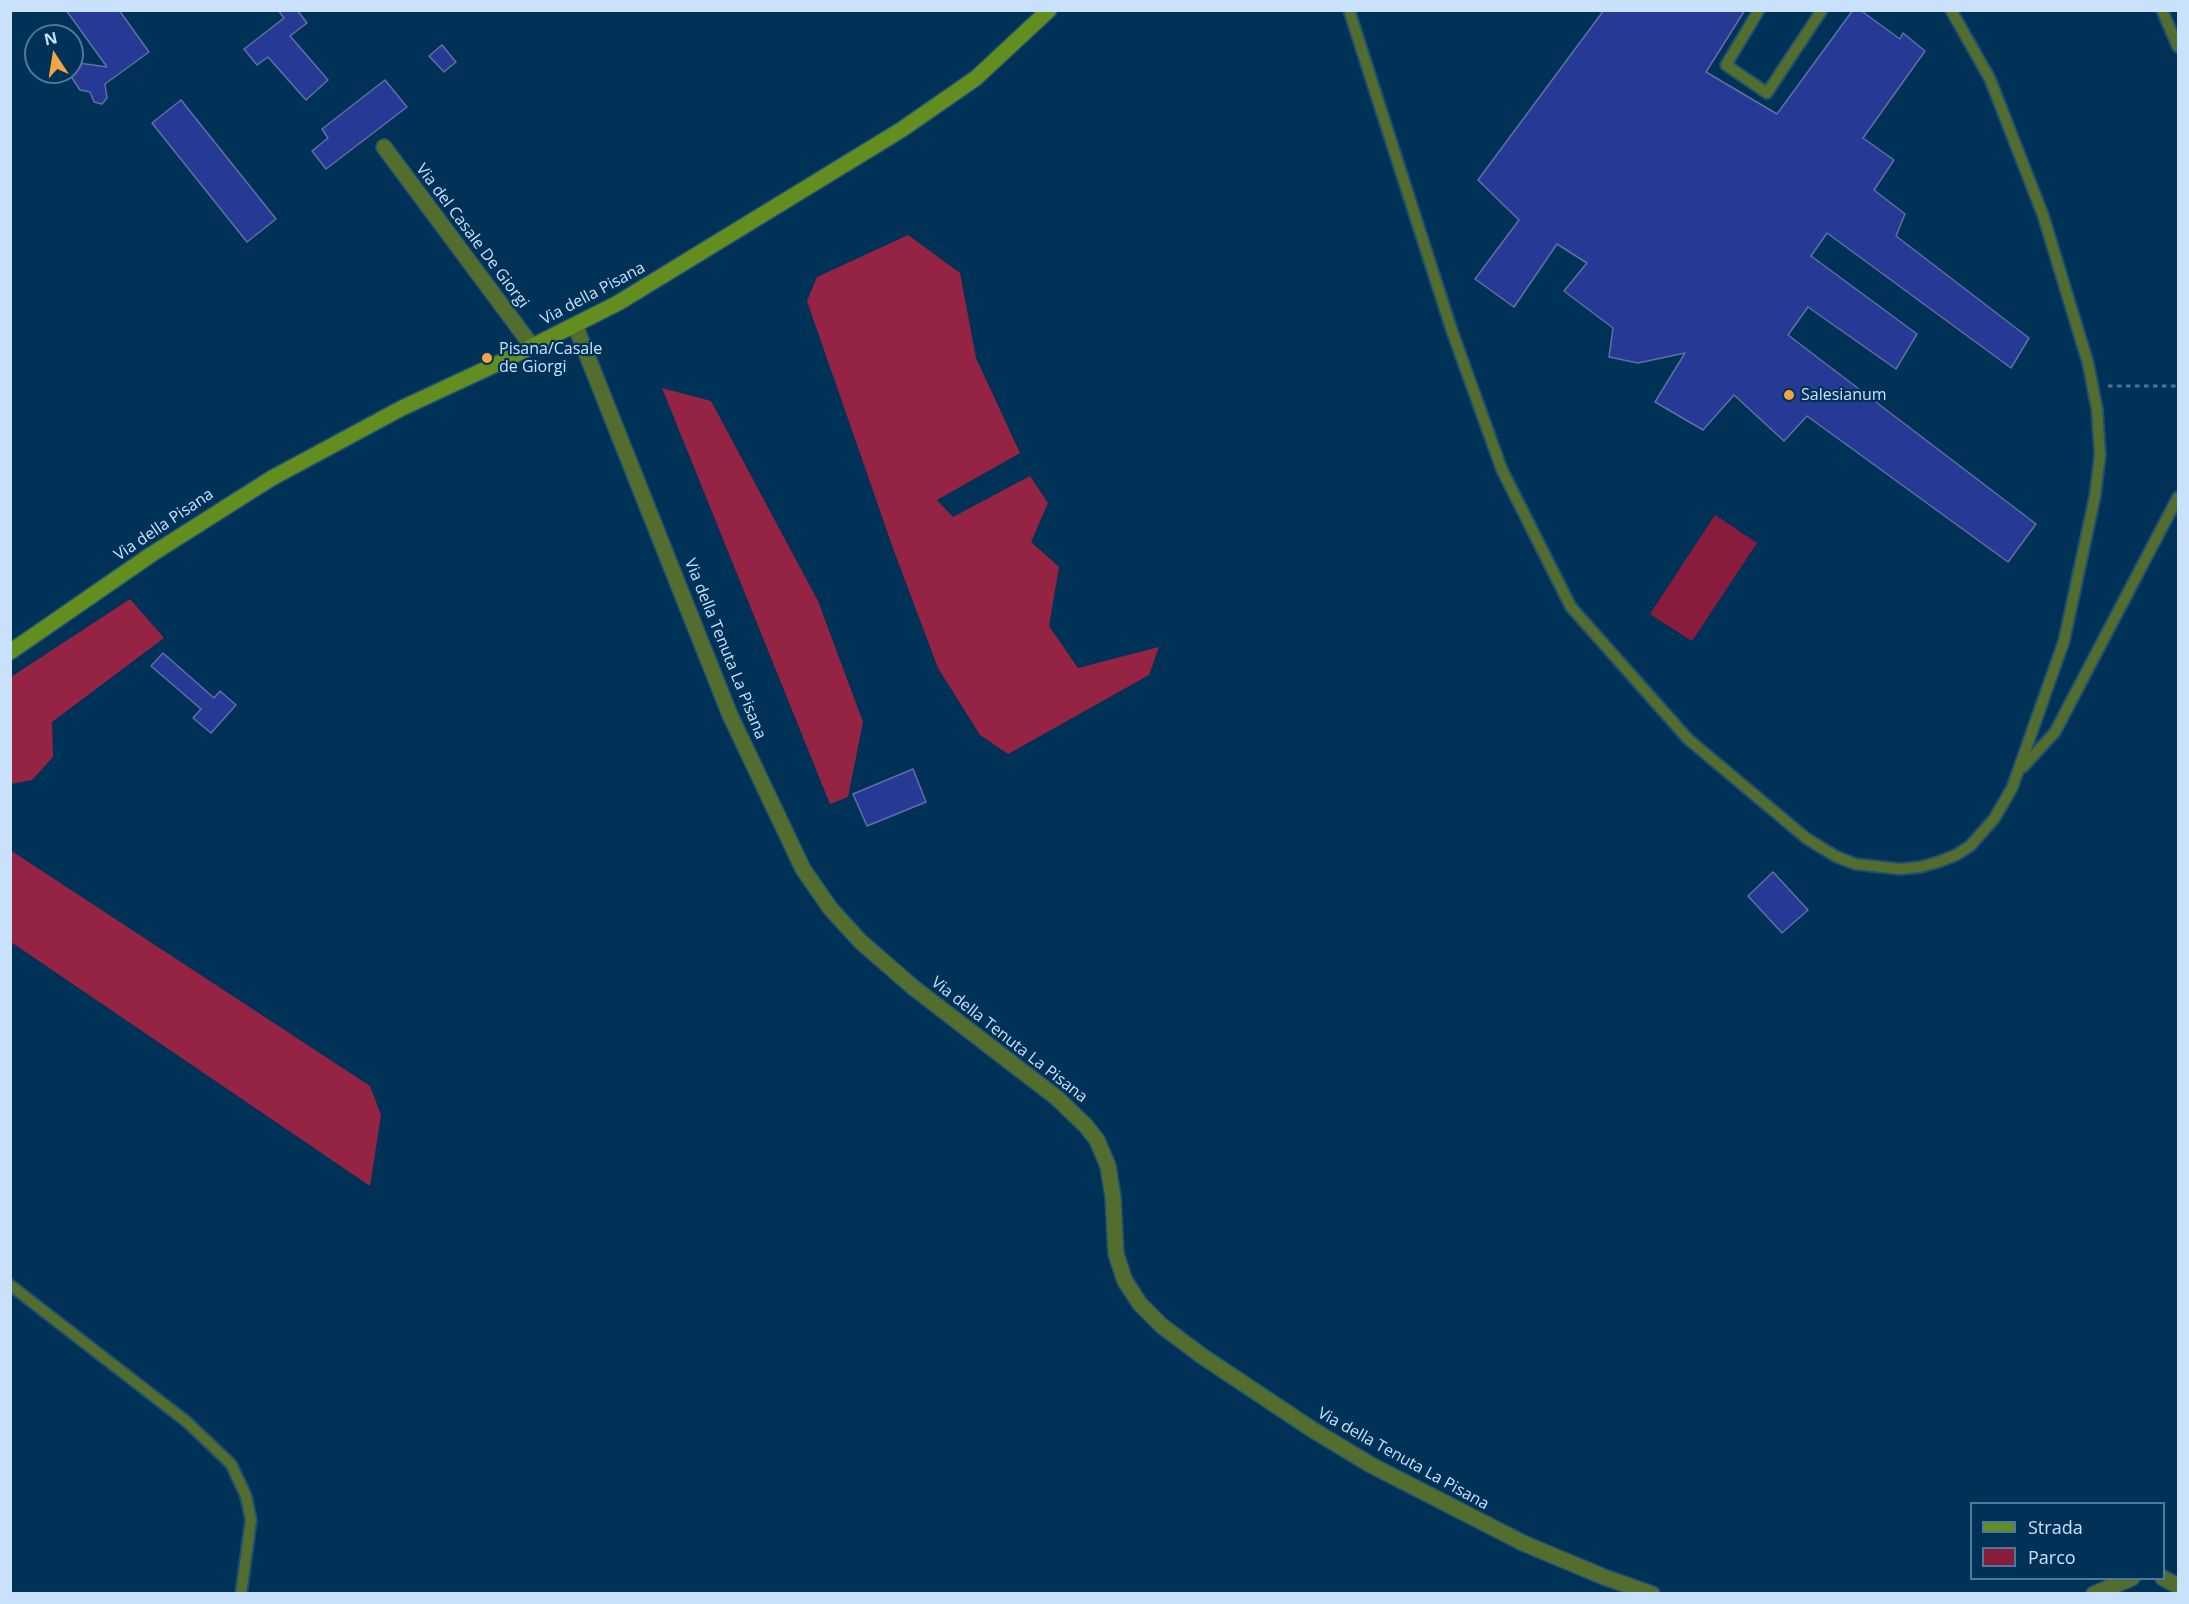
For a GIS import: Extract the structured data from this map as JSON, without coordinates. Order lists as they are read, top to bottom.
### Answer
{
  "streets": {
    "main road": ["Via della Pisana"],
    "street": ["Via del Casale De Giorgi", "Via della Tenuta La Pisana"]
  },
  "crossings": [
    ["Via del Casale De Giorgi", "Via della Pisana"],
    ["Via della Pisana", "Via della Tenuta La Pisana"]
  ],
  "places": ["Pisana/Casale de Giorgi", "Salesianum"],
  "legend": ["Strada", "Parco"],
  "north": "top"
}
